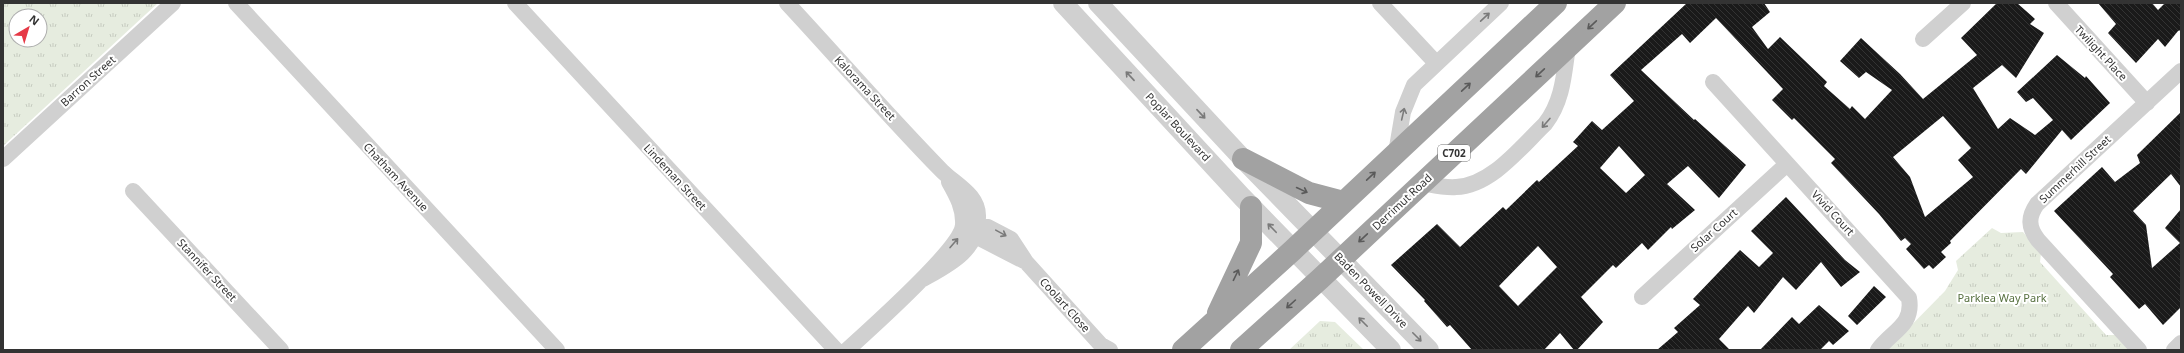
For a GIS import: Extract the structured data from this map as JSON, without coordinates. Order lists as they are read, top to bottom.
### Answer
{
  "streets": {
    "highway": ["C702", "Derrimut Road"],
    "street": [
      "Twilight Place",
      "Barron Street",
      "Kalorama Street",
      "Poplar Boulevard",
      "Summerhill Street",
      "Chatham Avenue",
      "Lindeman Street",
      "Vivid Court",
      "Solar Court",
      "Stannifer Street",
      "Baden Powell Drive",
      "Coolart Close"
    ]
  },
  "crossings": [
    ["Twilight Place", "Summerhill Street"],
    ["Kalorama Street", "Coolart Close"],
    ["Derrimut Road", "Baden Powell Drive"],
    ["Vivid Court", "Solar Court"]
  ],
  "parks": ["Parklea Way Park"],
  "north": "top right"
}
